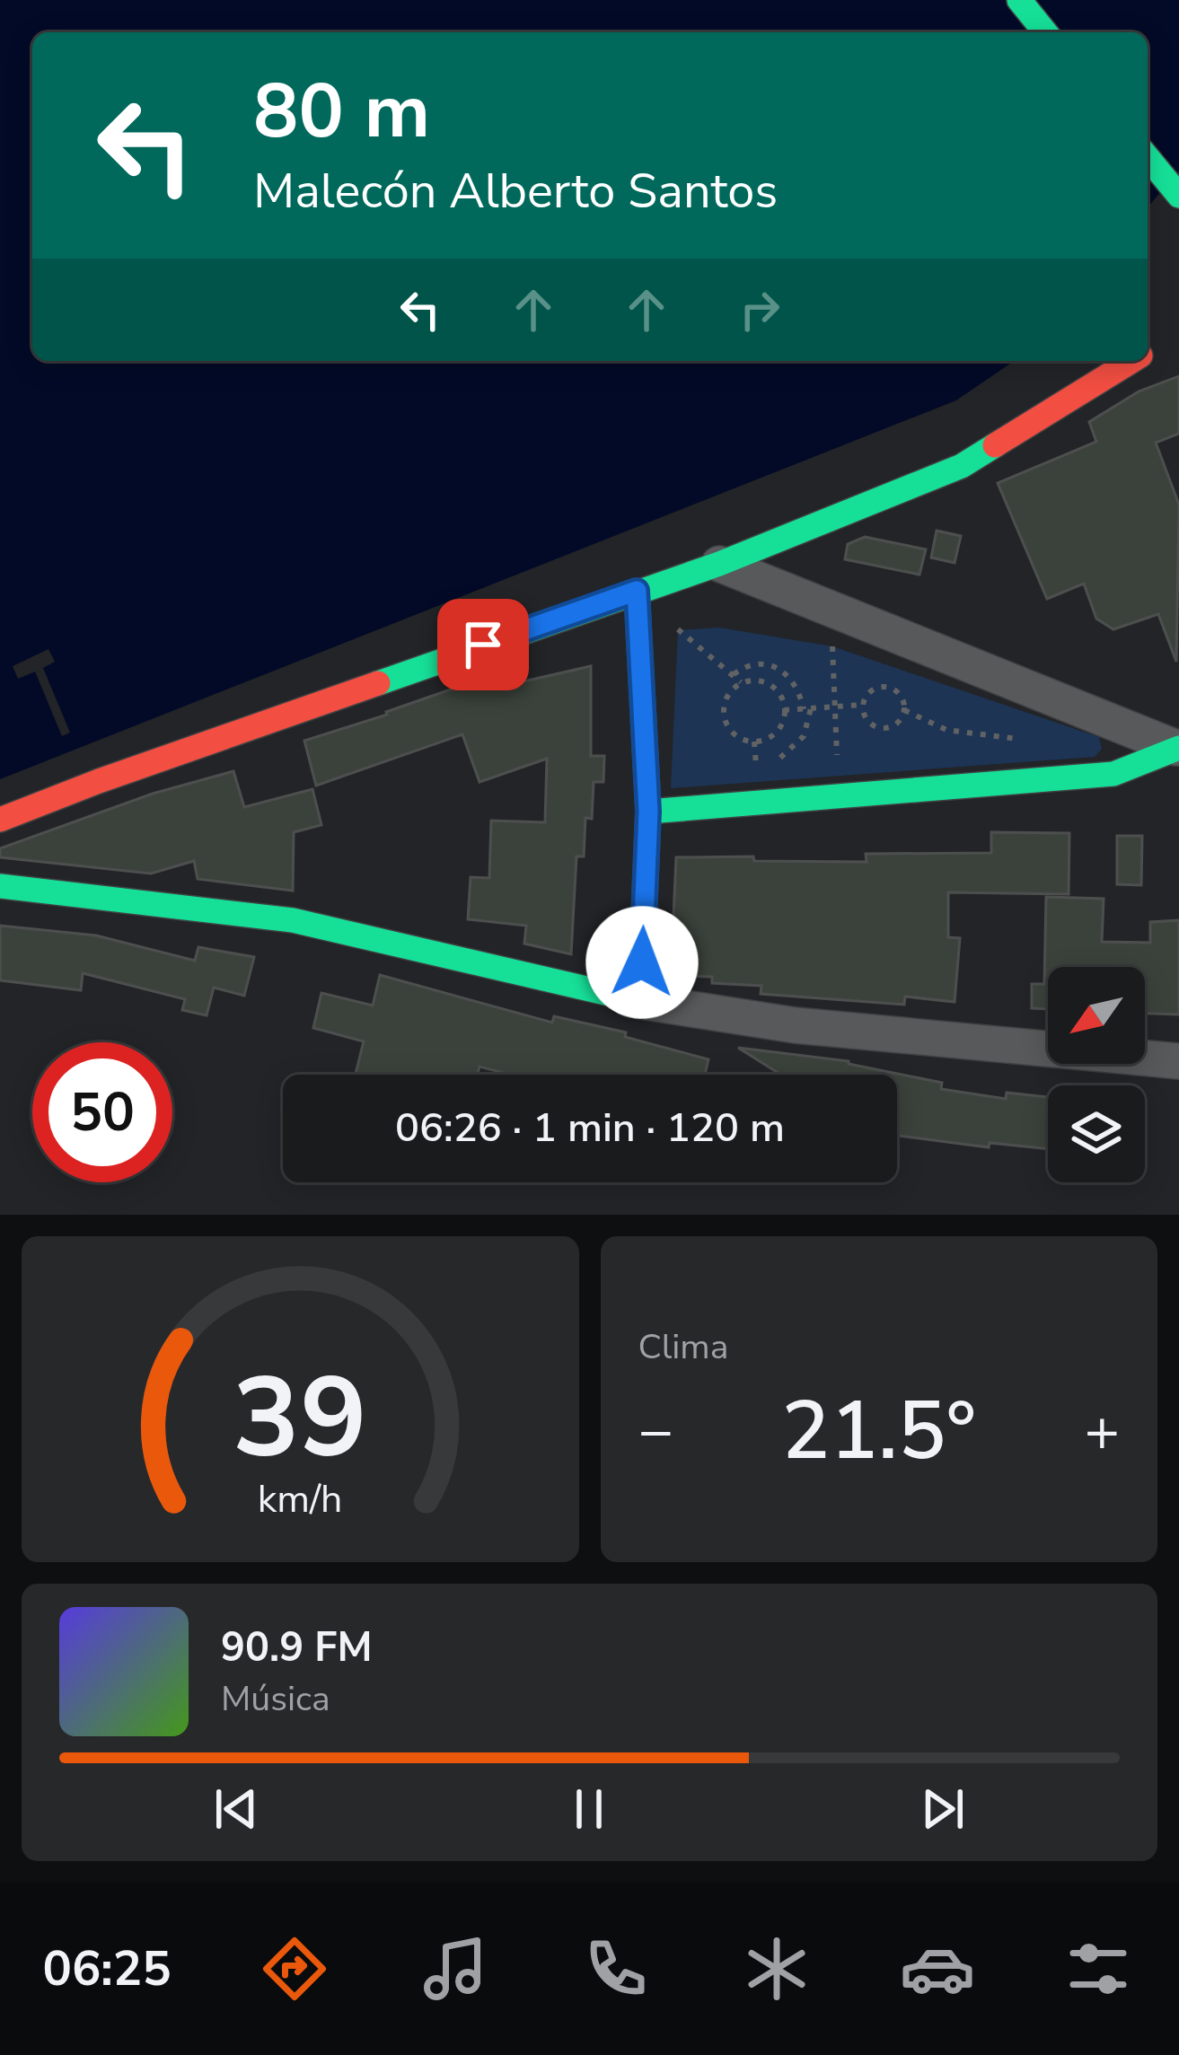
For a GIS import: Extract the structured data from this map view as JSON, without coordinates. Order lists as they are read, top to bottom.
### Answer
{
  "north": "bottom left",
  "page": {
    "turn": ["80 m", "Malecón Alberto Santos"],
    "limit": "50",
    "trip": "06:26 · 1 min · 120 m",
    "tile": "Clima",
    "heat": ["−", "21.5°", "+"],
    "song": ["90.9 FM", "Música"],
    "tabs": "06:25",
    "gauge": ["39", "km/h"]
  }
}
